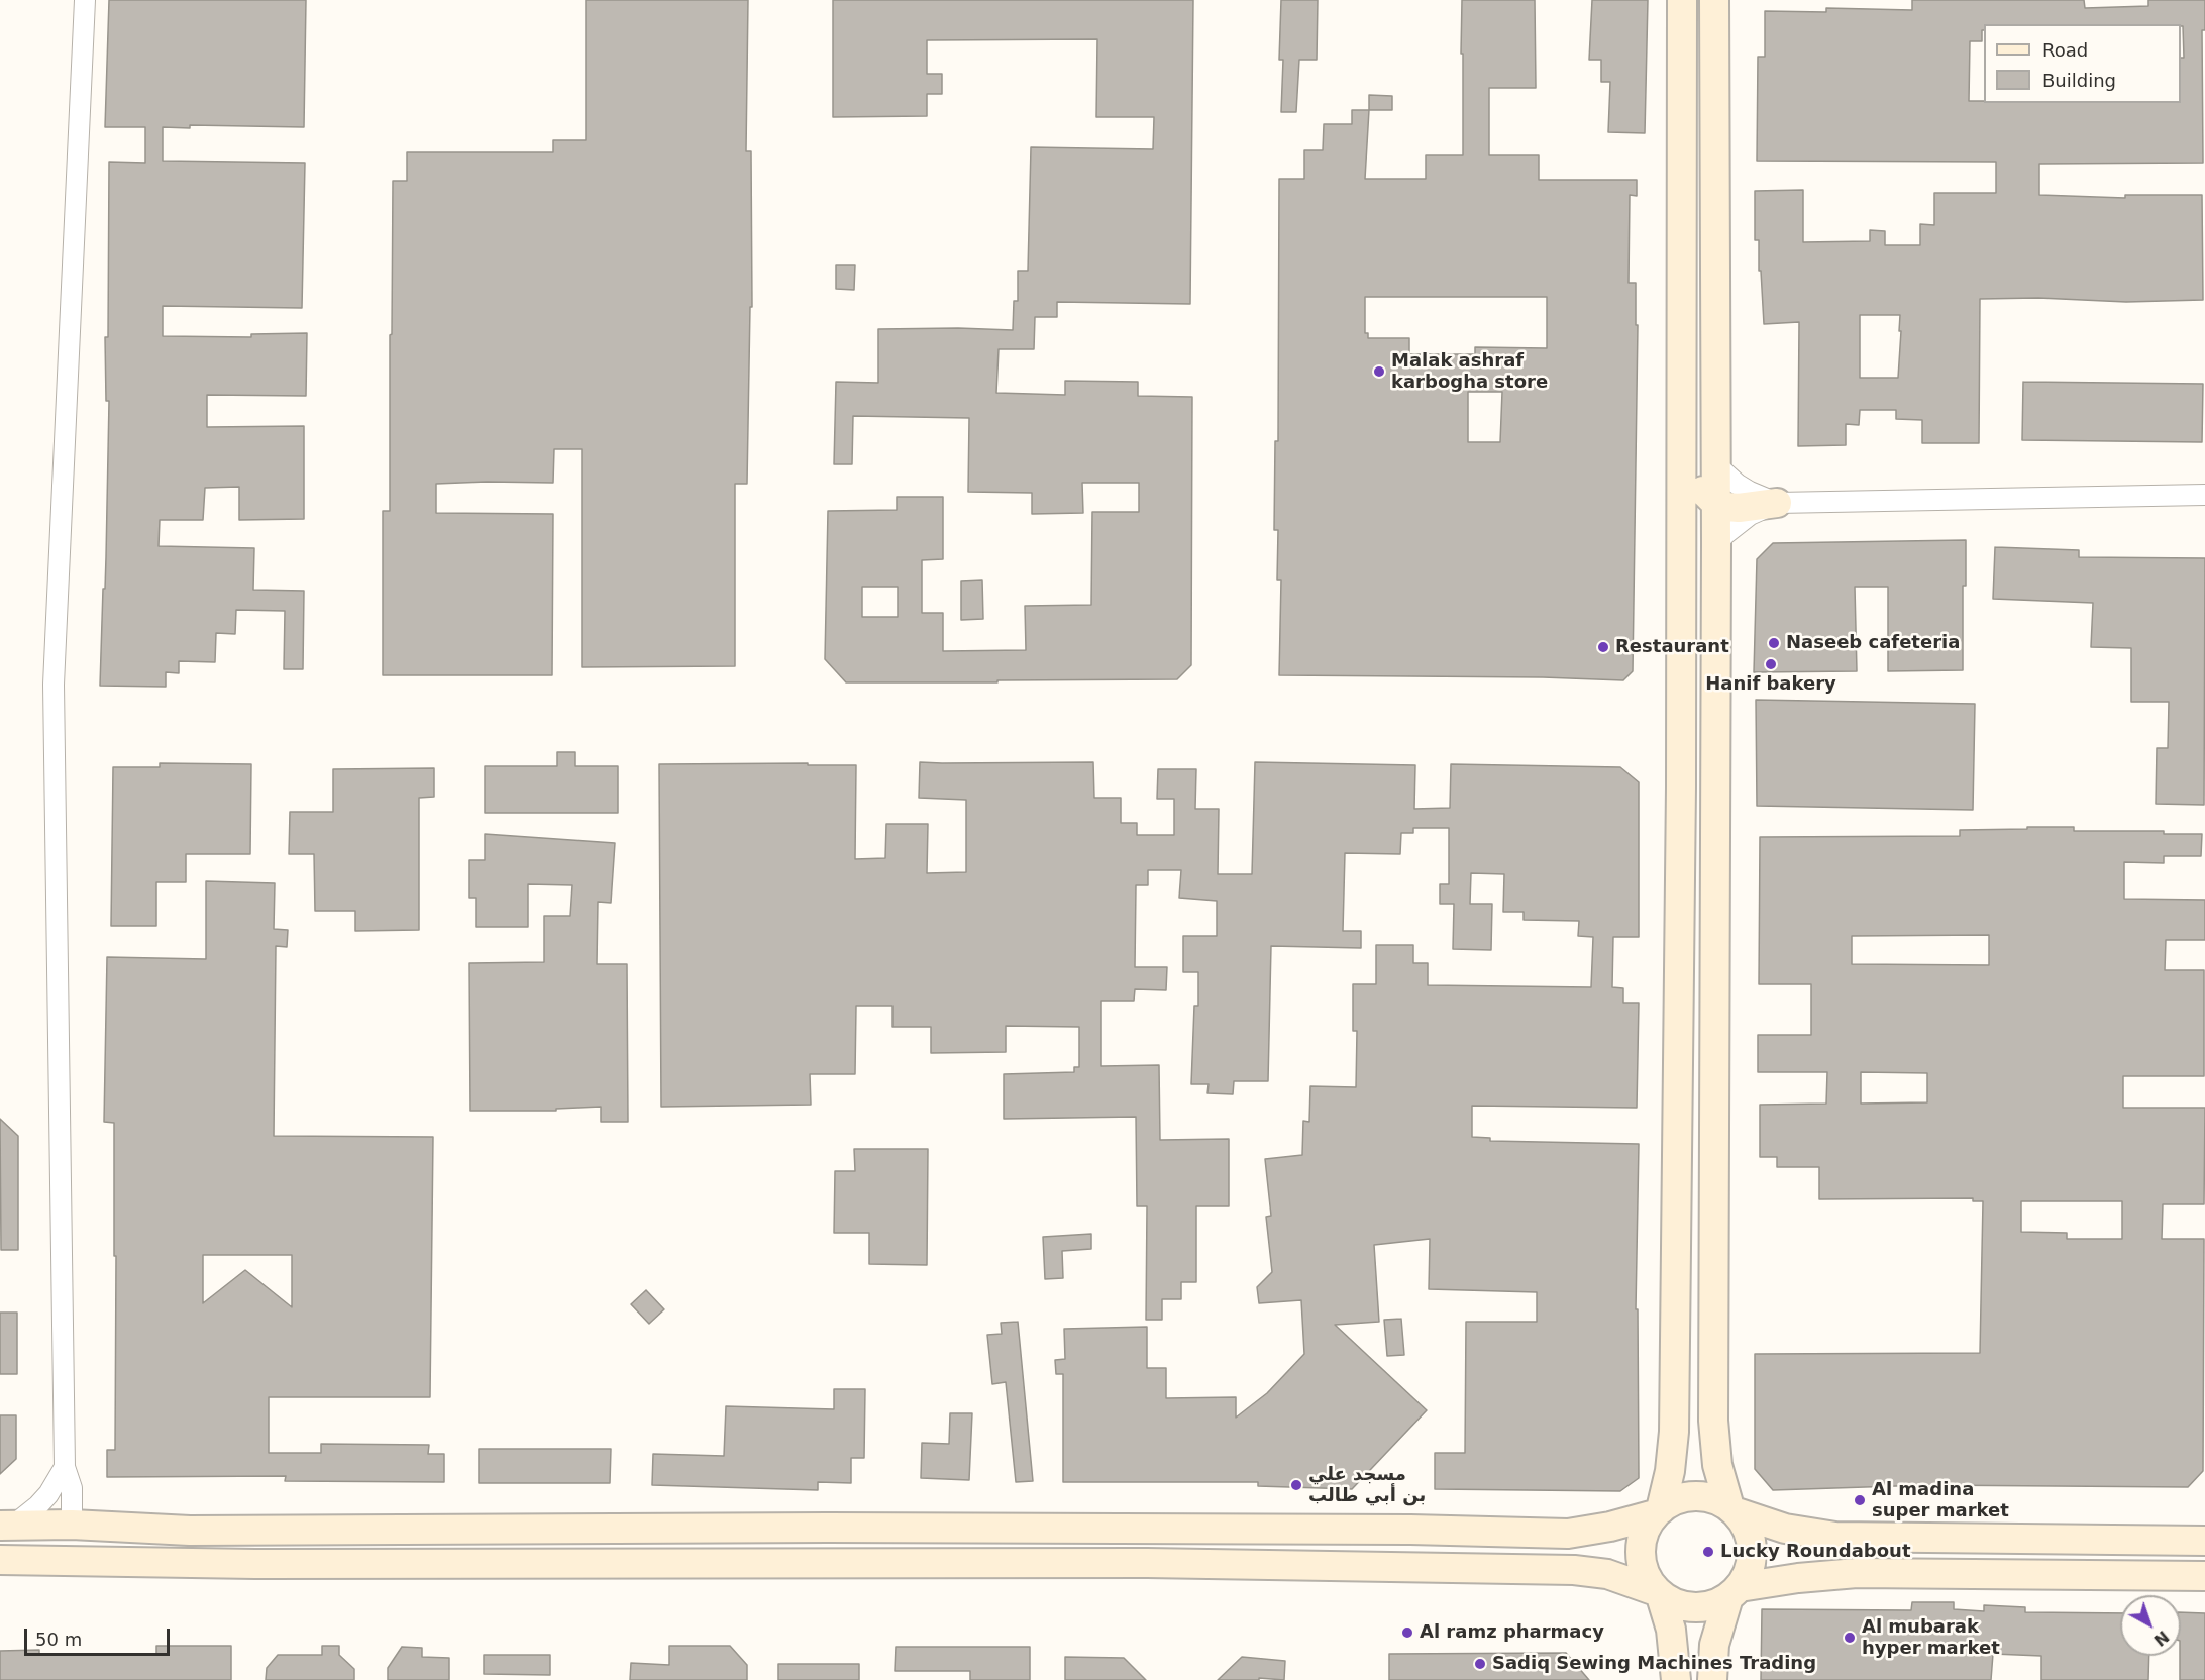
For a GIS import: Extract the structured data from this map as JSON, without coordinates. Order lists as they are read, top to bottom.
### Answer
{
  "places": [
    "Malak ashraf karbogha store",
    "Naseeb cafeteria",
    "Restaurant",
    "Hanif bakery",
    "مسجد علي بن أبي طالب",
    "Al madina super market",
    "Lucky Roundabout",
    "Al ramz pharmacy",
    "Al mubarak hyper market",
    "Sadiq Sewing Machines Trading"
  ],
  "legend": ["Road", "Building"],
  "scale_bar": "50 m",
  "north": "bottom right"
}
